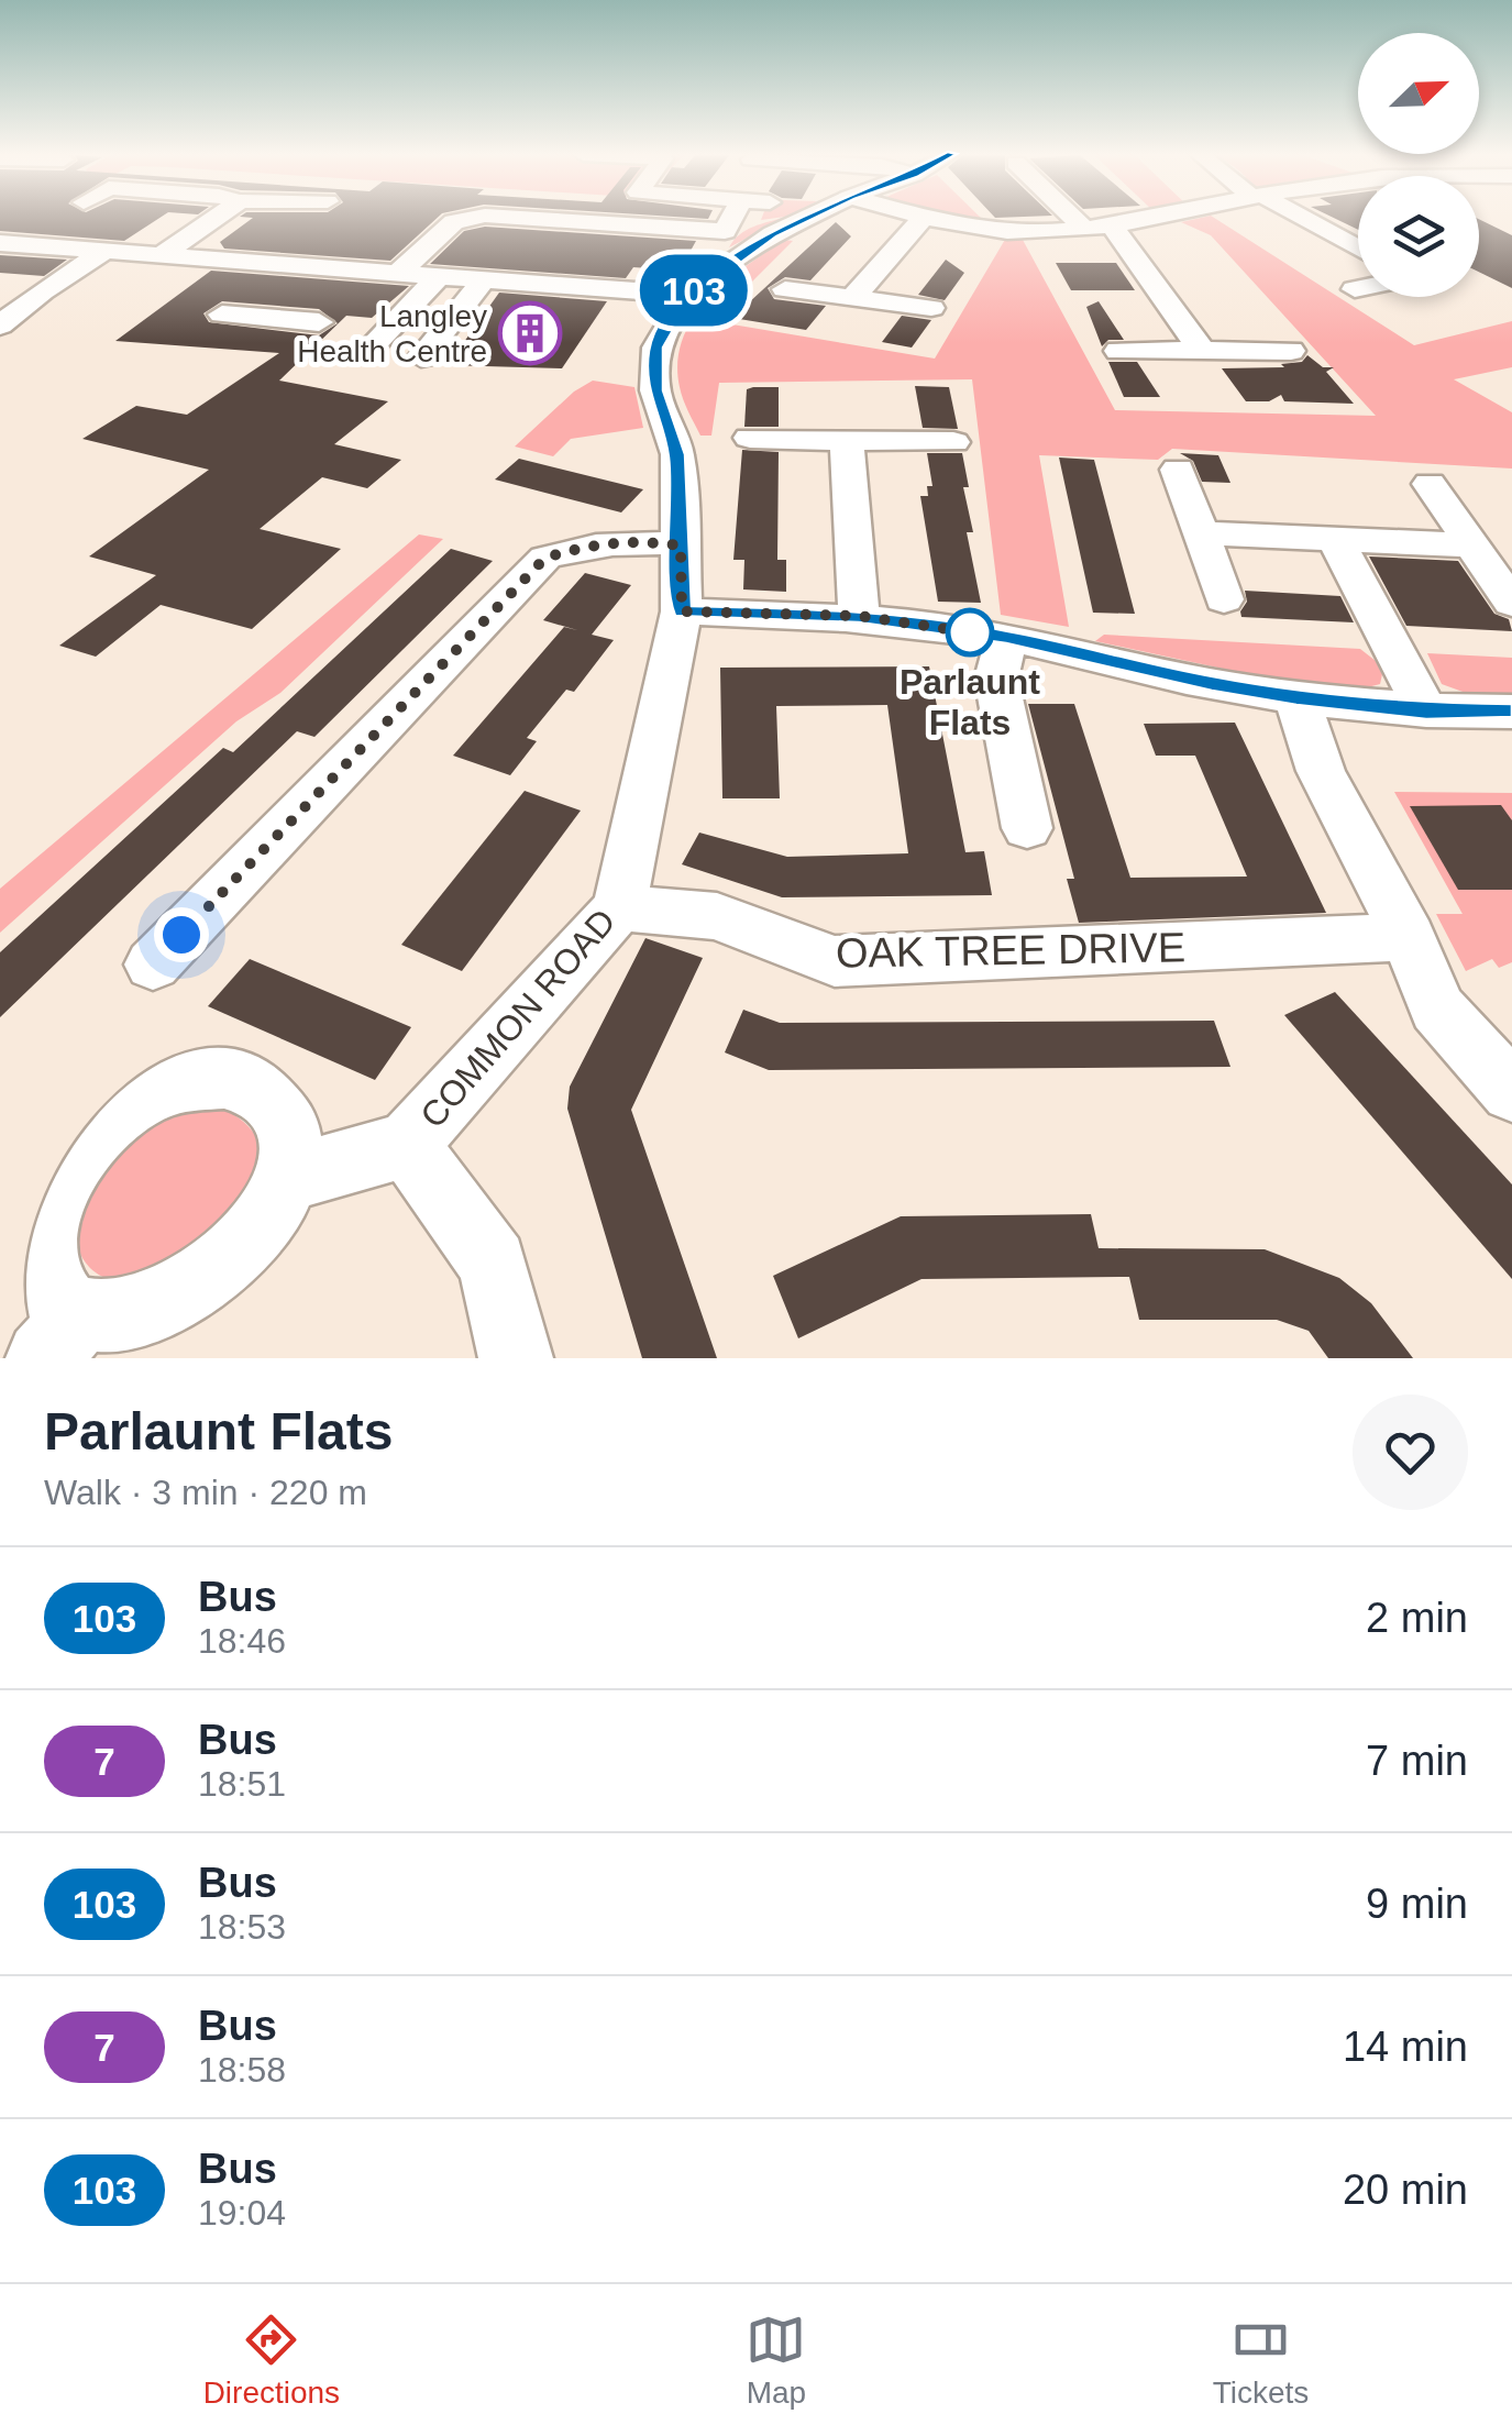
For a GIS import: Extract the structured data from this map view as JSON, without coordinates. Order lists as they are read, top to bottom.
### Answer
{
  "streets": {
    "street": ["OAK TREE DRIVE", "COMMON ROAD"]
  },
  "crossings": [
    ["OAK TREE DRIVE", "COMMON ROAD"]
  ],
  "places": {
    "building": ["Langley Health Centre"],
    "other": ["Parlaunt Flats"]
  },
  "lines": ["bus line 103"],
  "north": "top right",
  "page": {
    "on_map": "103",
    "heading": ["Parlaunt Flats", "Walk · 3 min · 220 m"],
    "list": [
      {
        "mark": "103",
        "name": "Bus",
        "note": "18:46",
        "value": "2 min"
      },
      {
        "mark": "7",
        "name": "Bus",
        "note": "18:51",
        "value": "7 min"
      },
      {
        "mark": "103",
        "name": "Bus",
        "note": "18:53",
        "value": "9 min"
      },
      {
        "mark": "7",
        "name": "Bus",
        "note": "18:58",
        "value": "14 min"
      },
      {
        "mark": "103",
        "name": "Bus",
        "note": "19:04",
        "value": "20 min"
      }
    ],
    "tabs": ["Directions", "Map", "Tickets"]
  }
}
